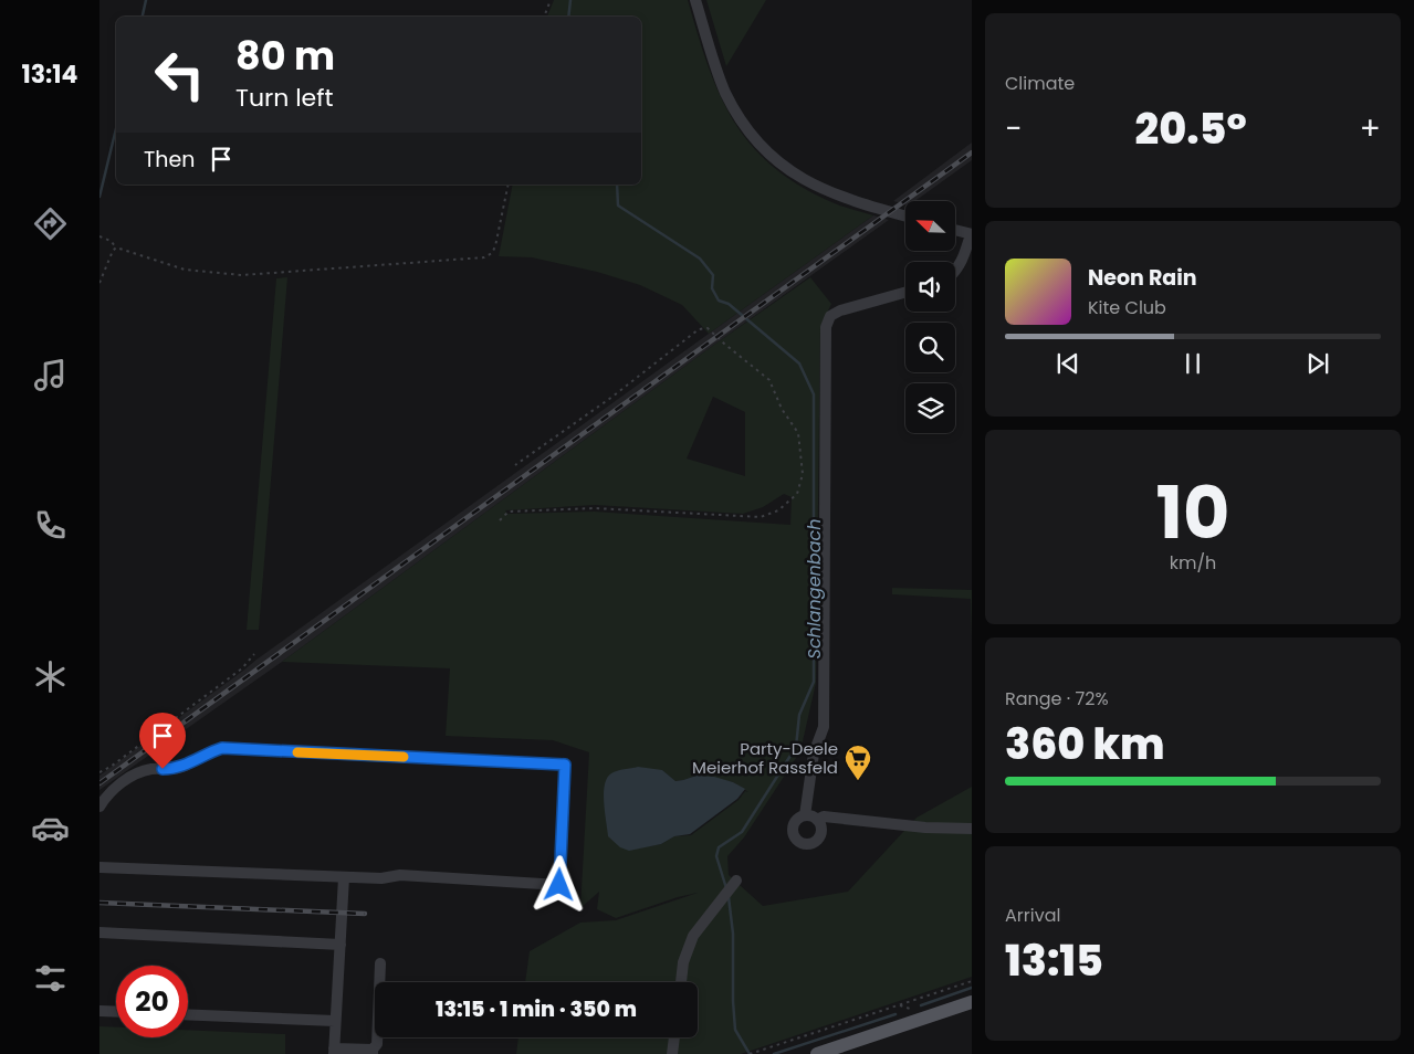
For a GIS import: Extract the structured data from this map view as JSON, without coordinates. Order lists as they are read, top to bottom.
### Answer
{
  "water": ["Schlangenbach"],
  "places": {
    "supermarket": ["Party-Deele Meierhof Rassfeld"]
  },
  "north": "top left",
  "page": {
    "tabs": "13:14",
    "tile": [
      "Climate",
      ["10", "km/h"],
      ["Range · 72%", "360 km"],
      ["Arrival", "13:15"]
    ],
    "turn": ["80 m", "Turn left"],
    "heat": ["−", "20.5°", "+"],
    "then": "Then",
    "song": ["Neon Rain", "Kite Club"],
    "limit": "20",
    "trip": "13:15 · 1 min · 350 m"
  }
}
